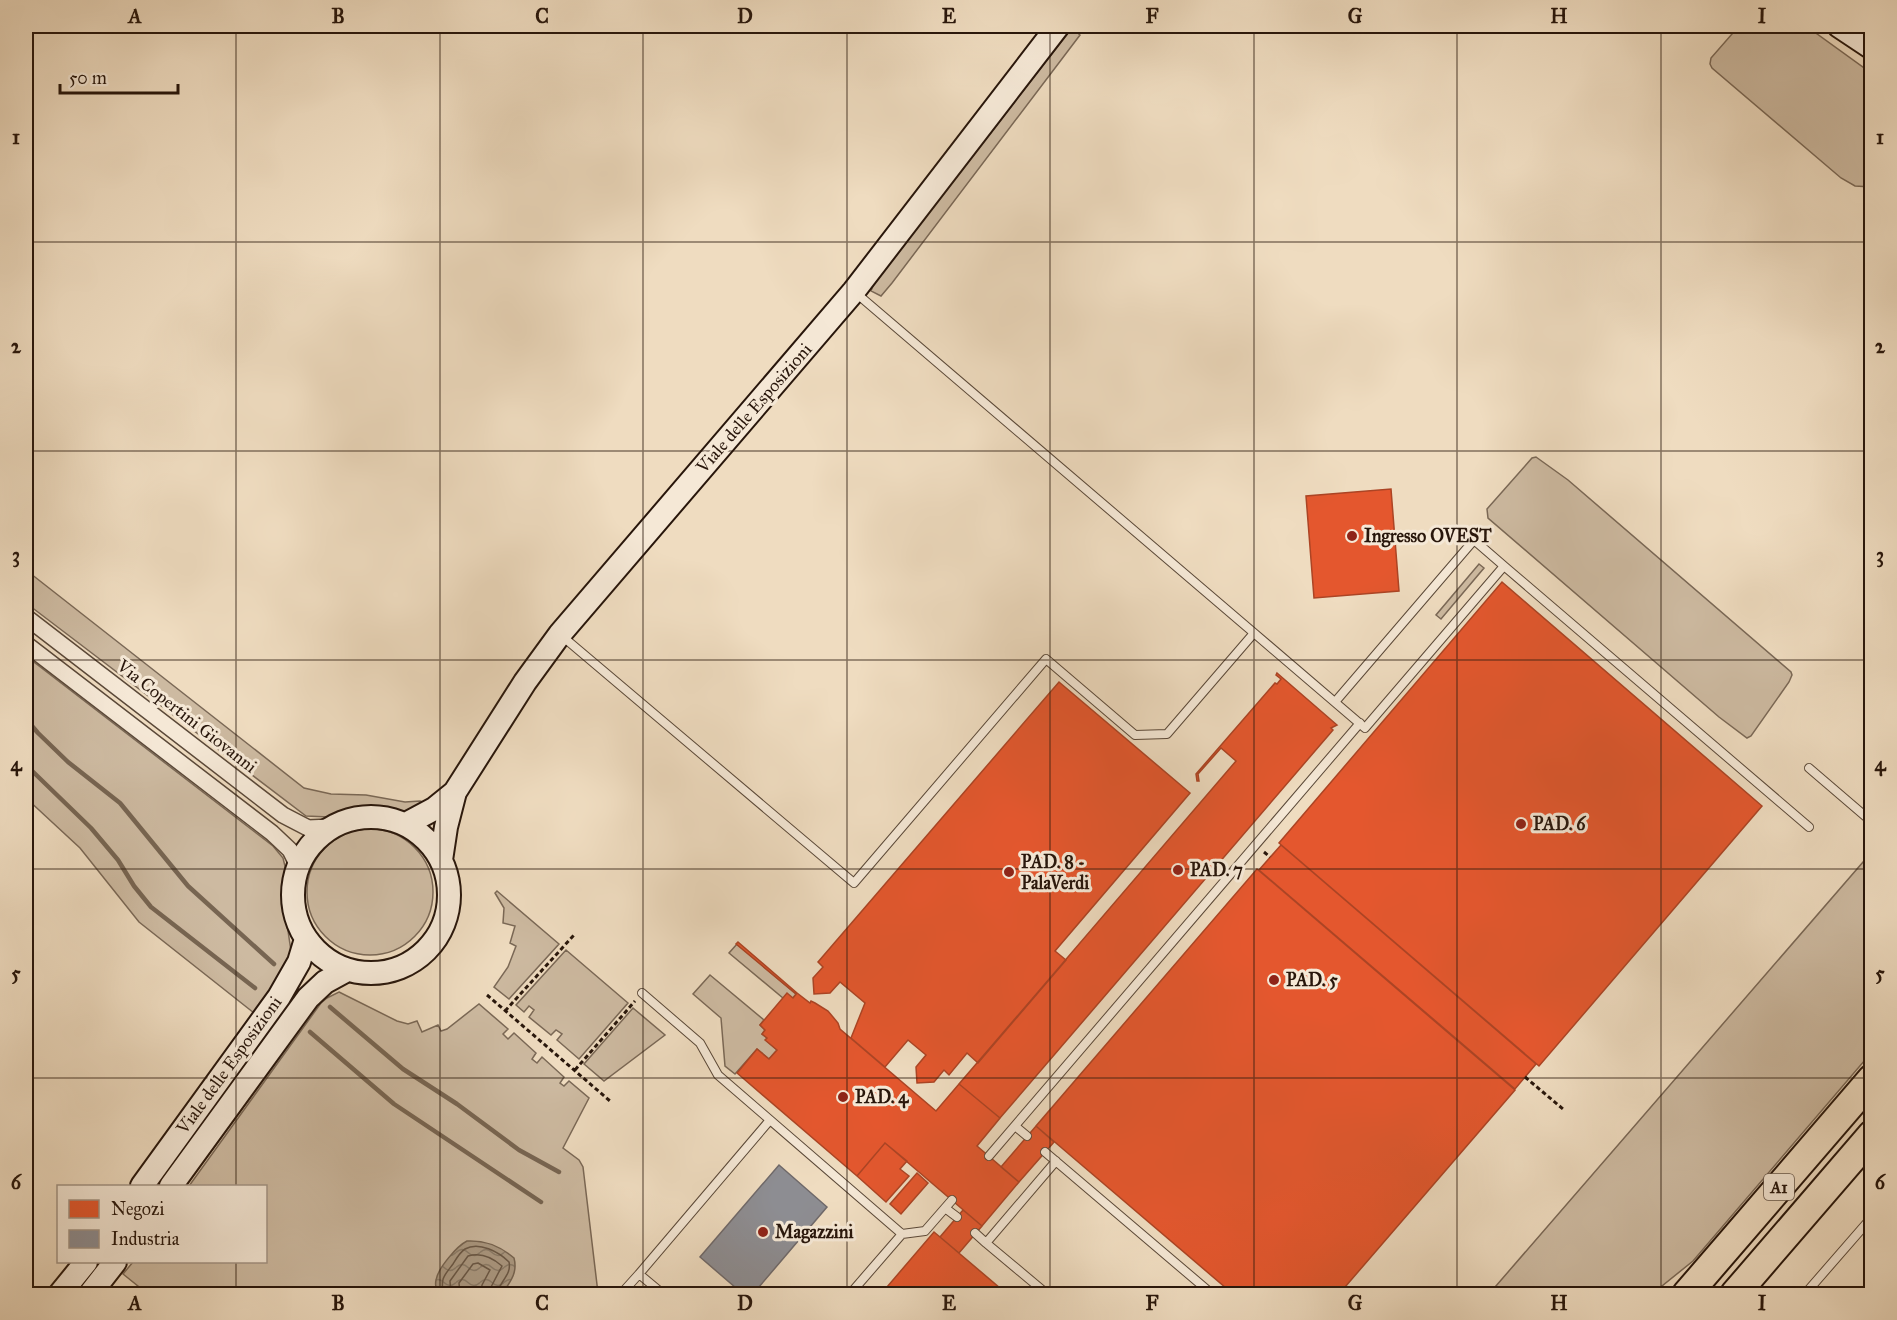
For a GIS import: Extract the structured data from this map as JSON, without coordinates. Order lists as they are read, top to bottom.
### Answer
{
  "streets": {
    "highway": ["A1"],
    "street": ["Viale delle Esposizioni", "Via Copertini Giovanni"]
  },
  "crossings": [
    ["Viale delle Esposizioni", "Via Copertini Giovanni"]
  ],
  "places": [
    "Ingresso OVEST",
    "PAD. 6",
    "PAD. 7",
    "PAD. 8 - PalaVerdi",
    "PAD. 5",
    "PAD. 4",
    "Magazzini"
  ],
  "legend": ["Negozi", "Industria"],
  "scale_bar": "50 m",
  "grid": {
    "columns": [
      "A",
      "B",
      "C",
      "D",
      "E",
      "F",
      "G",
      "H",
      "I"
    ],
    "rows": [
      "1",
      "2",
      "3",
      "4",
      "5",
      "6"
    ]
  }
}
